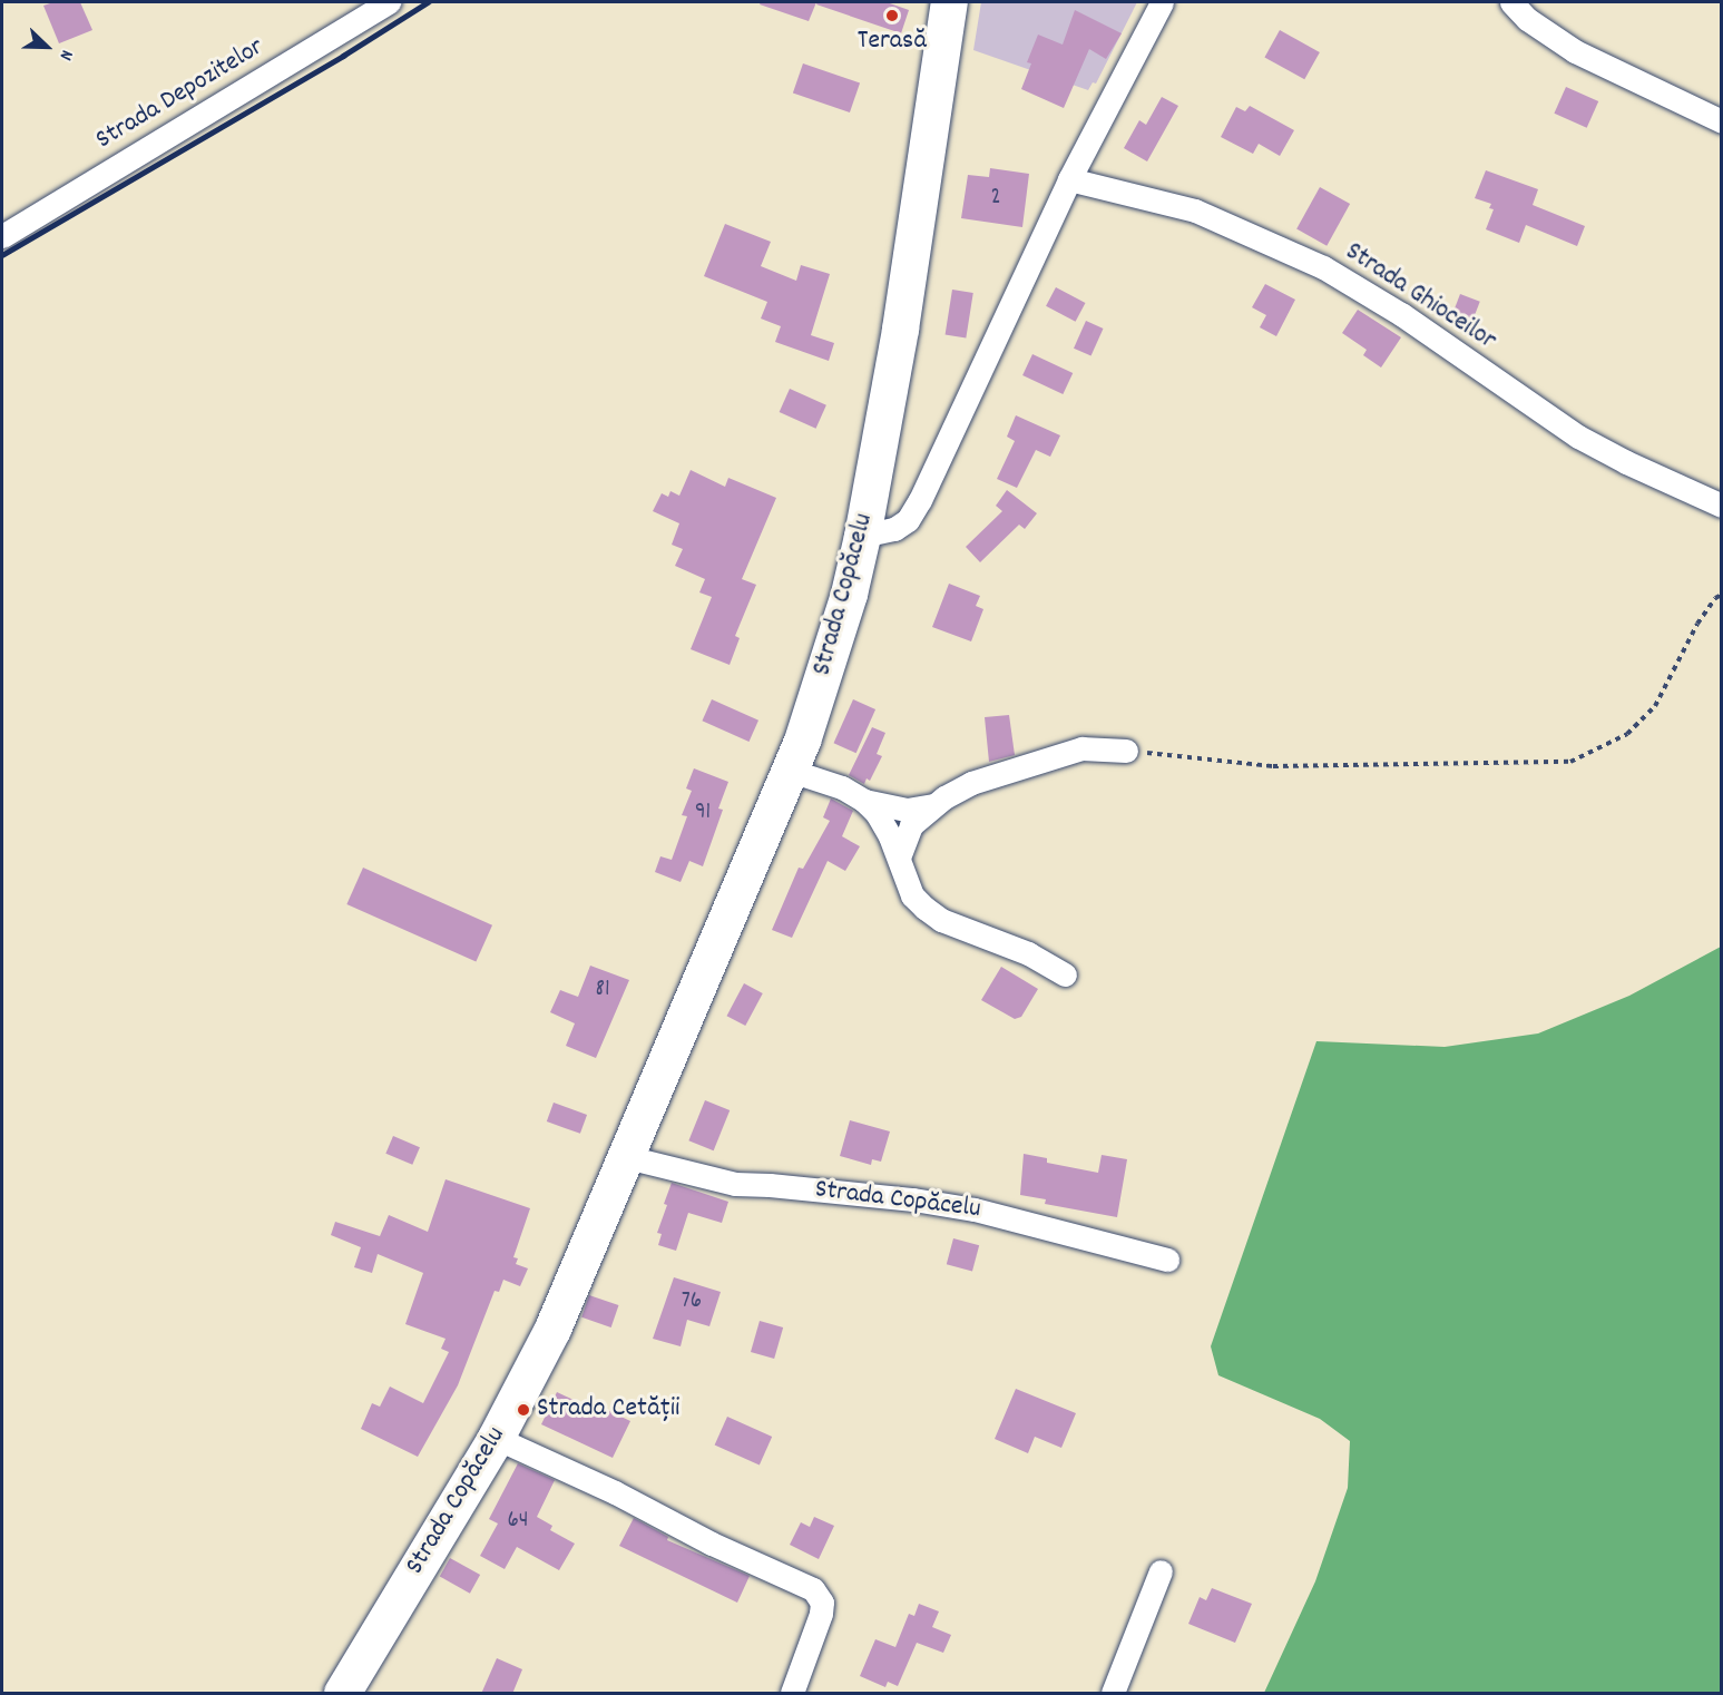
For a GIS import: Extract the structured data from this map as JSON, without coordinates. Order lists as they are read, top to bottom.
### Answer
{
  "streets": {
    "main road": ["Strada Copăcelu"],
    "street": ["Strada Depozitelor", "Strada Ghioceilor"]
  },
  "places": ["Terasă", "Strada Cetății"],
  "house_numbers": [
    "2",
    "91",
    "81",
    "76",
    "64"
  ],
  "north": "bottom right"
}
